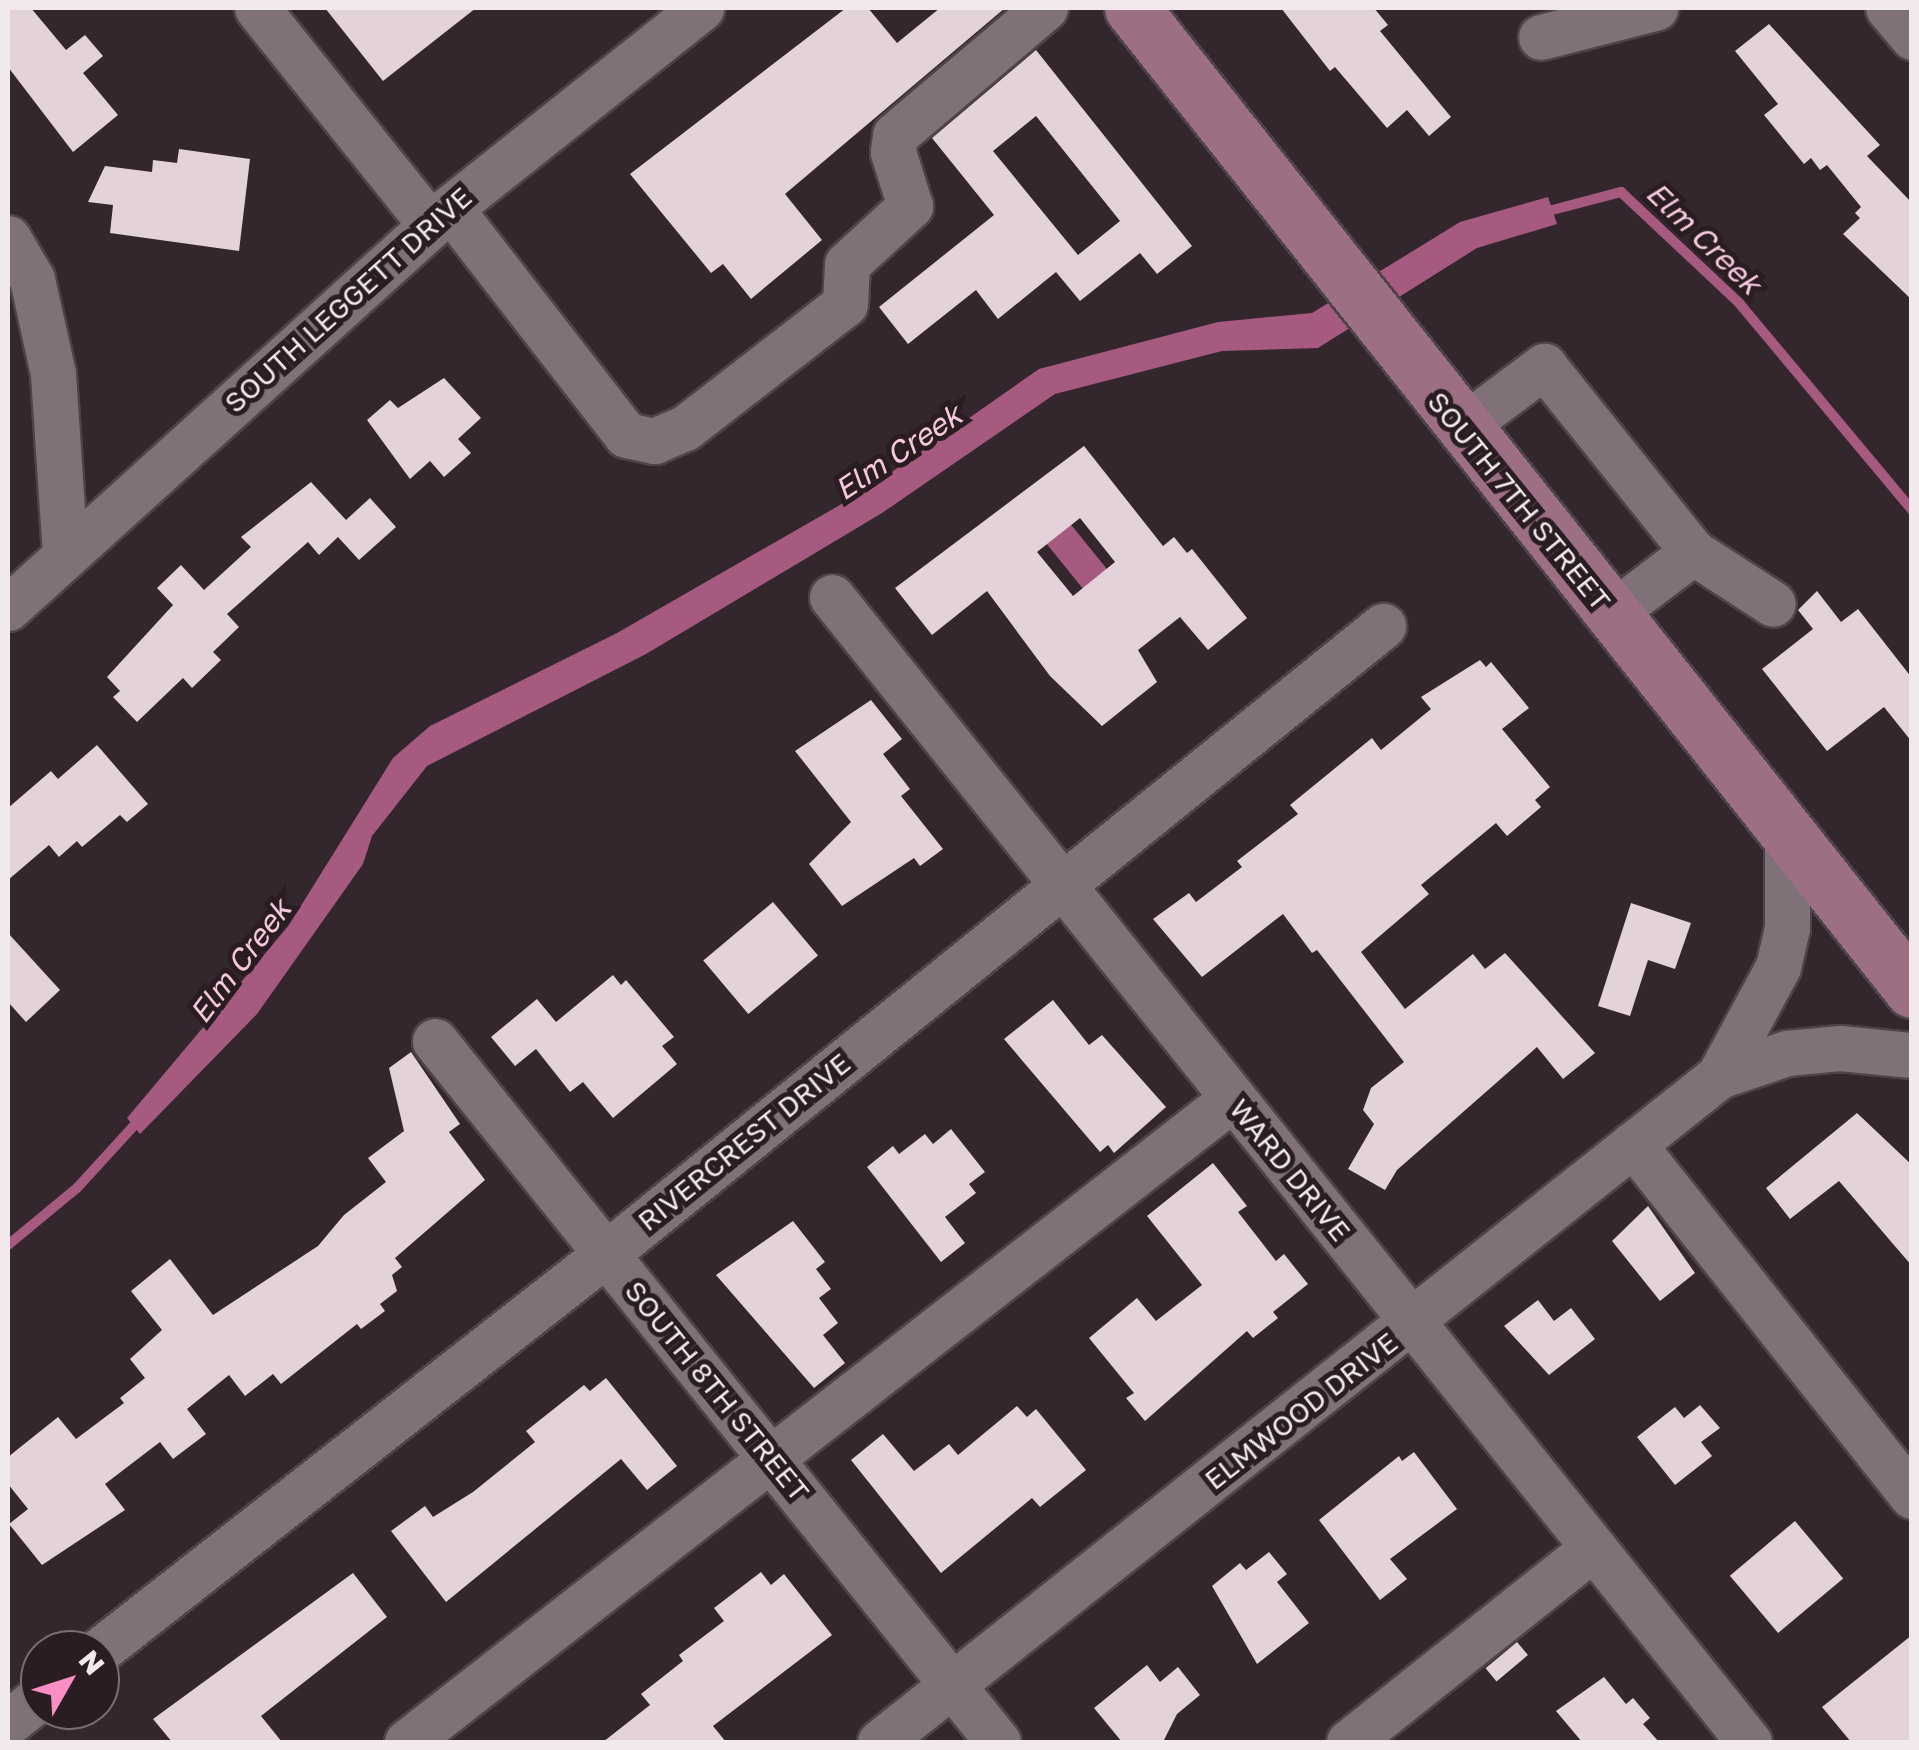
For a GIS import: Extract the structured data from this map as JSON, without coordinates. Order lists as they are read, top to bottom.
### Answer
{
  "streets": {
    "main road": ["SOUTH 7TH STREET"],
    "street": [
      "SOUTH LEGGETT DRIVE",
      "RIVERCREST DRIVE",
      "WARD DRIVE",
      "SOUTH 8TH STREET",
      "ELMWOOD DRIVE"
    ]
  },
  "crossings": [
    ["SOUTH 7TH STREET", "ELMWOOD DRIVE"],
    ["RIVERCREST DRIVE", "WARD DRIVE"],
    ["RIVERCREST DRIVE", "SOUTH 8TH STREET"],
    ["WARD DRIVE", "ELMWOOD DRIVE"],
    ["SOUTH 8TH STREET", "ELMWOOD DRIVE"]
  ],
  "water": ["Elm Creek"],
  "north": "top right"
}
